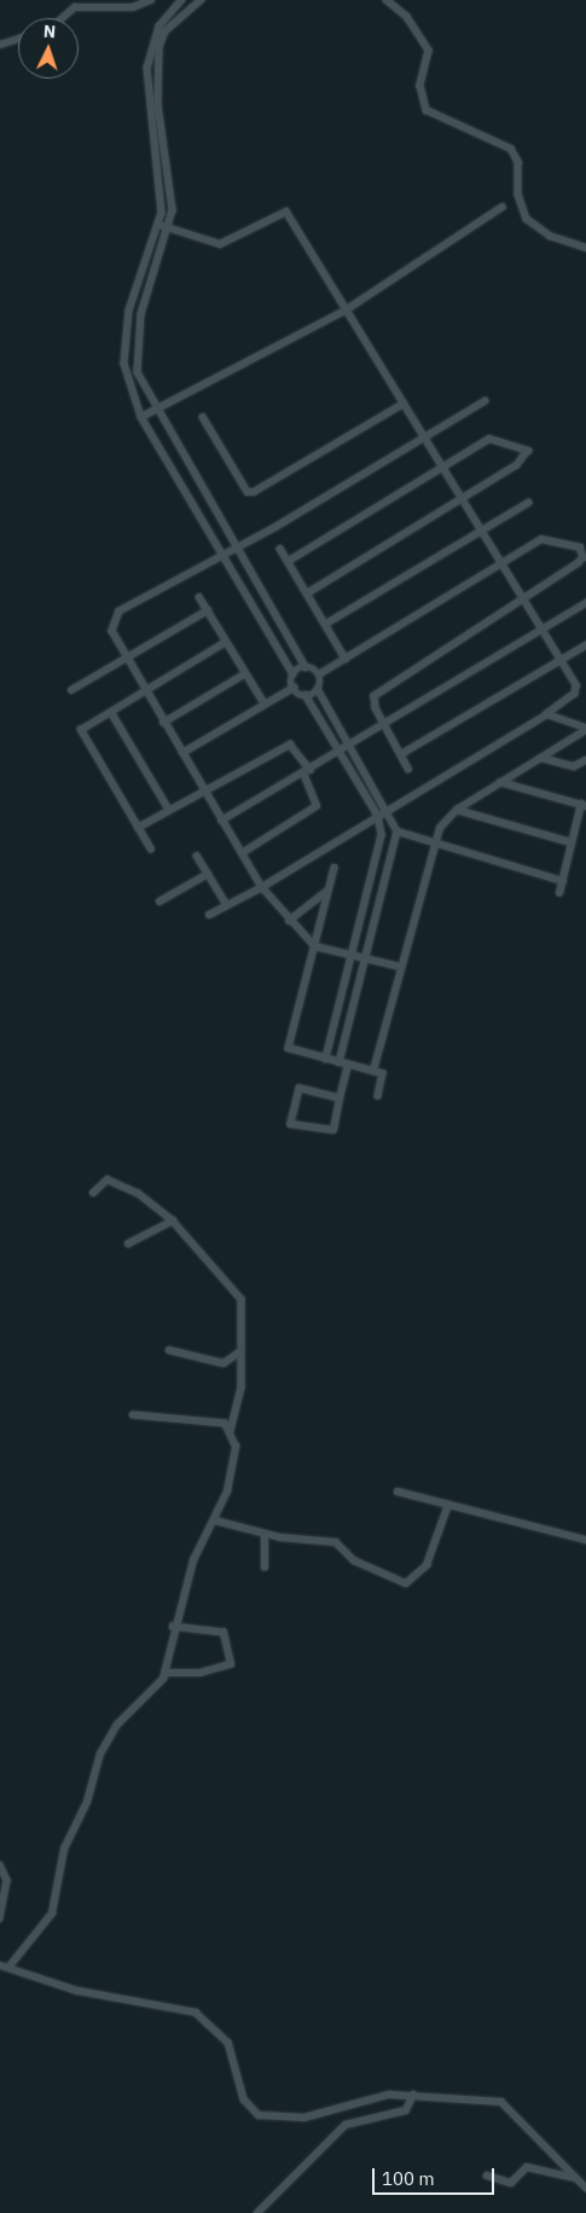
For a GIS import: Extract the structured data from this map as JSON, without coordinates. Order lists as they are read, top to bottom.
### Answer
{
  "scale_bar": "100 m",
  "north": "top"
}
